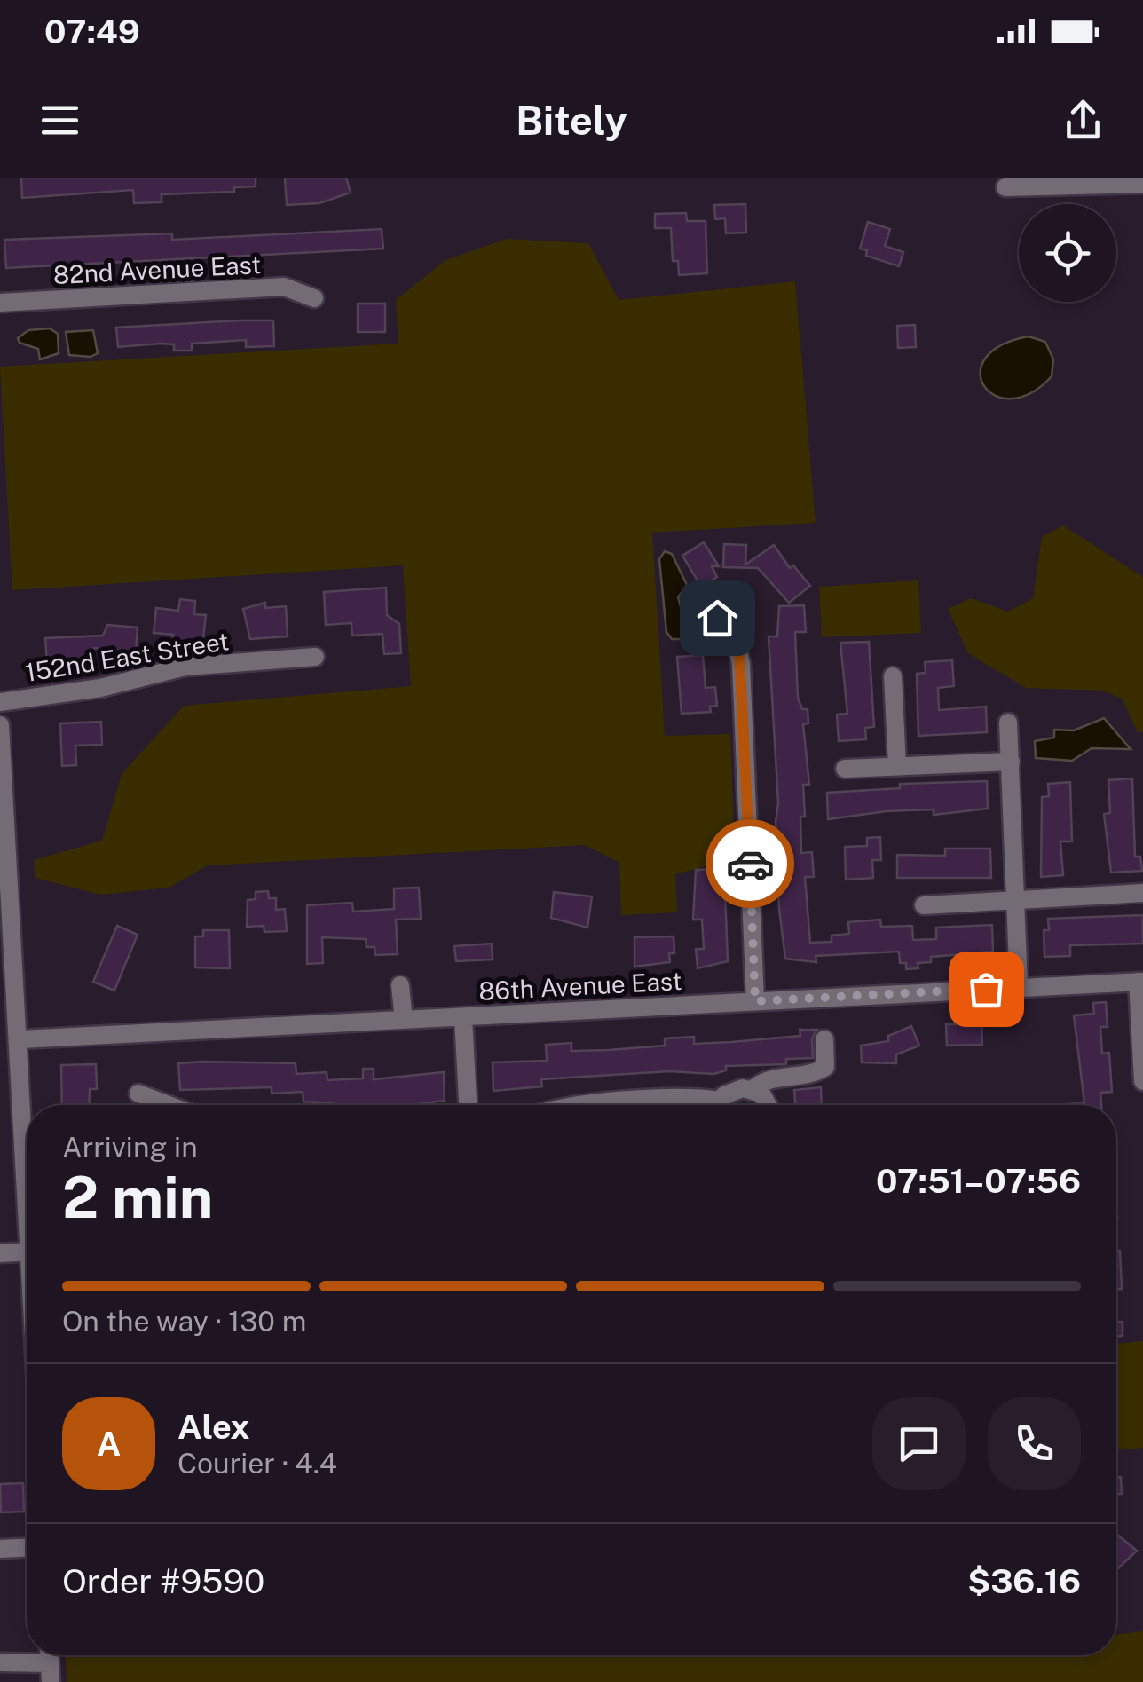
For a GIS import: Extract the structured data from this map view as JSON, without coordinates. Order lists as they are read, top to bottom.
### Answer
{
  "streets": {
    "street": ["82nd Avenue East", "152nd East Street", "86th Avenue East"]
  },
  "page": {
    "status": "07:49",
    "header": "Bitely",
    "heading": ["2 min", "Arriving in", "07:51–07:56"],
    "panel": [
      "Alex",
      "Courier · 4.4",
      "Order #9590",
      "$36.16"
    ],
    "bar": "On the way · 130 m",
    "round": "A"
  }
}
